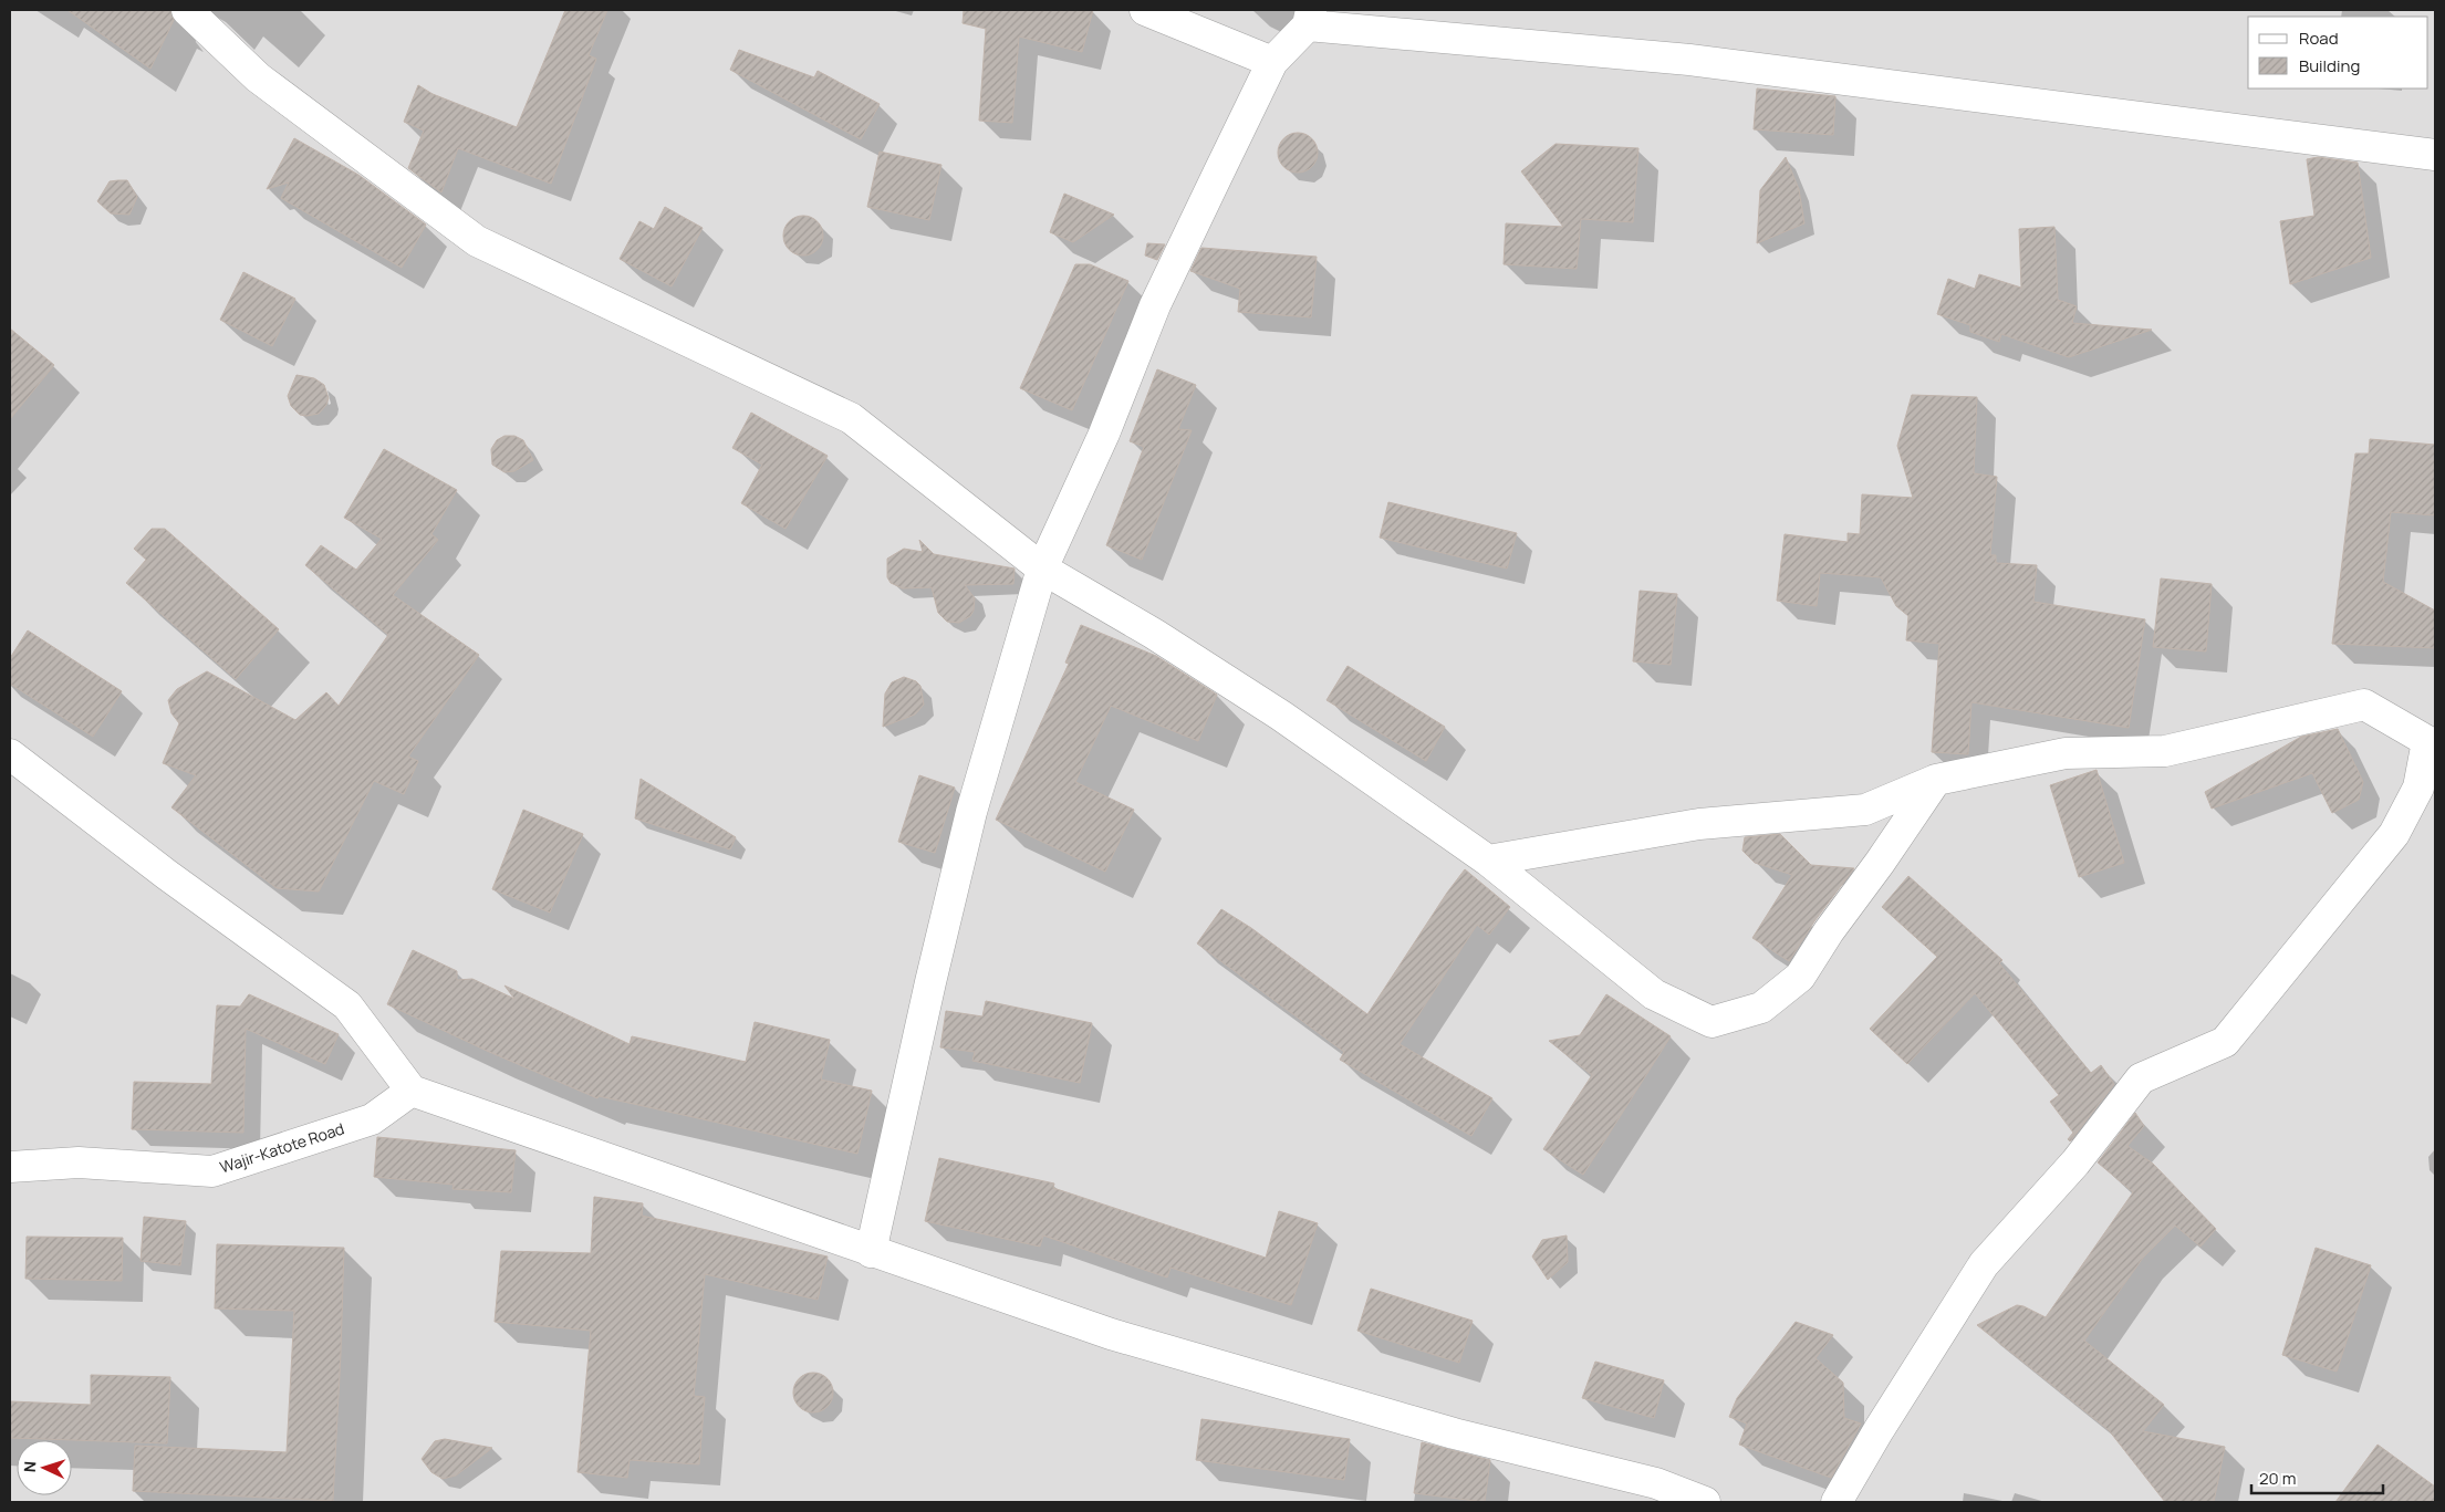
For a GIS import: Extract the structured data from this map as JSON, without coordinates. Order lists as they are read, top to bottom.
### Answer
{
  "streets": {
    "street": ["Wajir-Katote Road"]
  },
  "legend": ["Road", "Building"],
  "scale_bar": "20 m",
  "north": "left"
}
